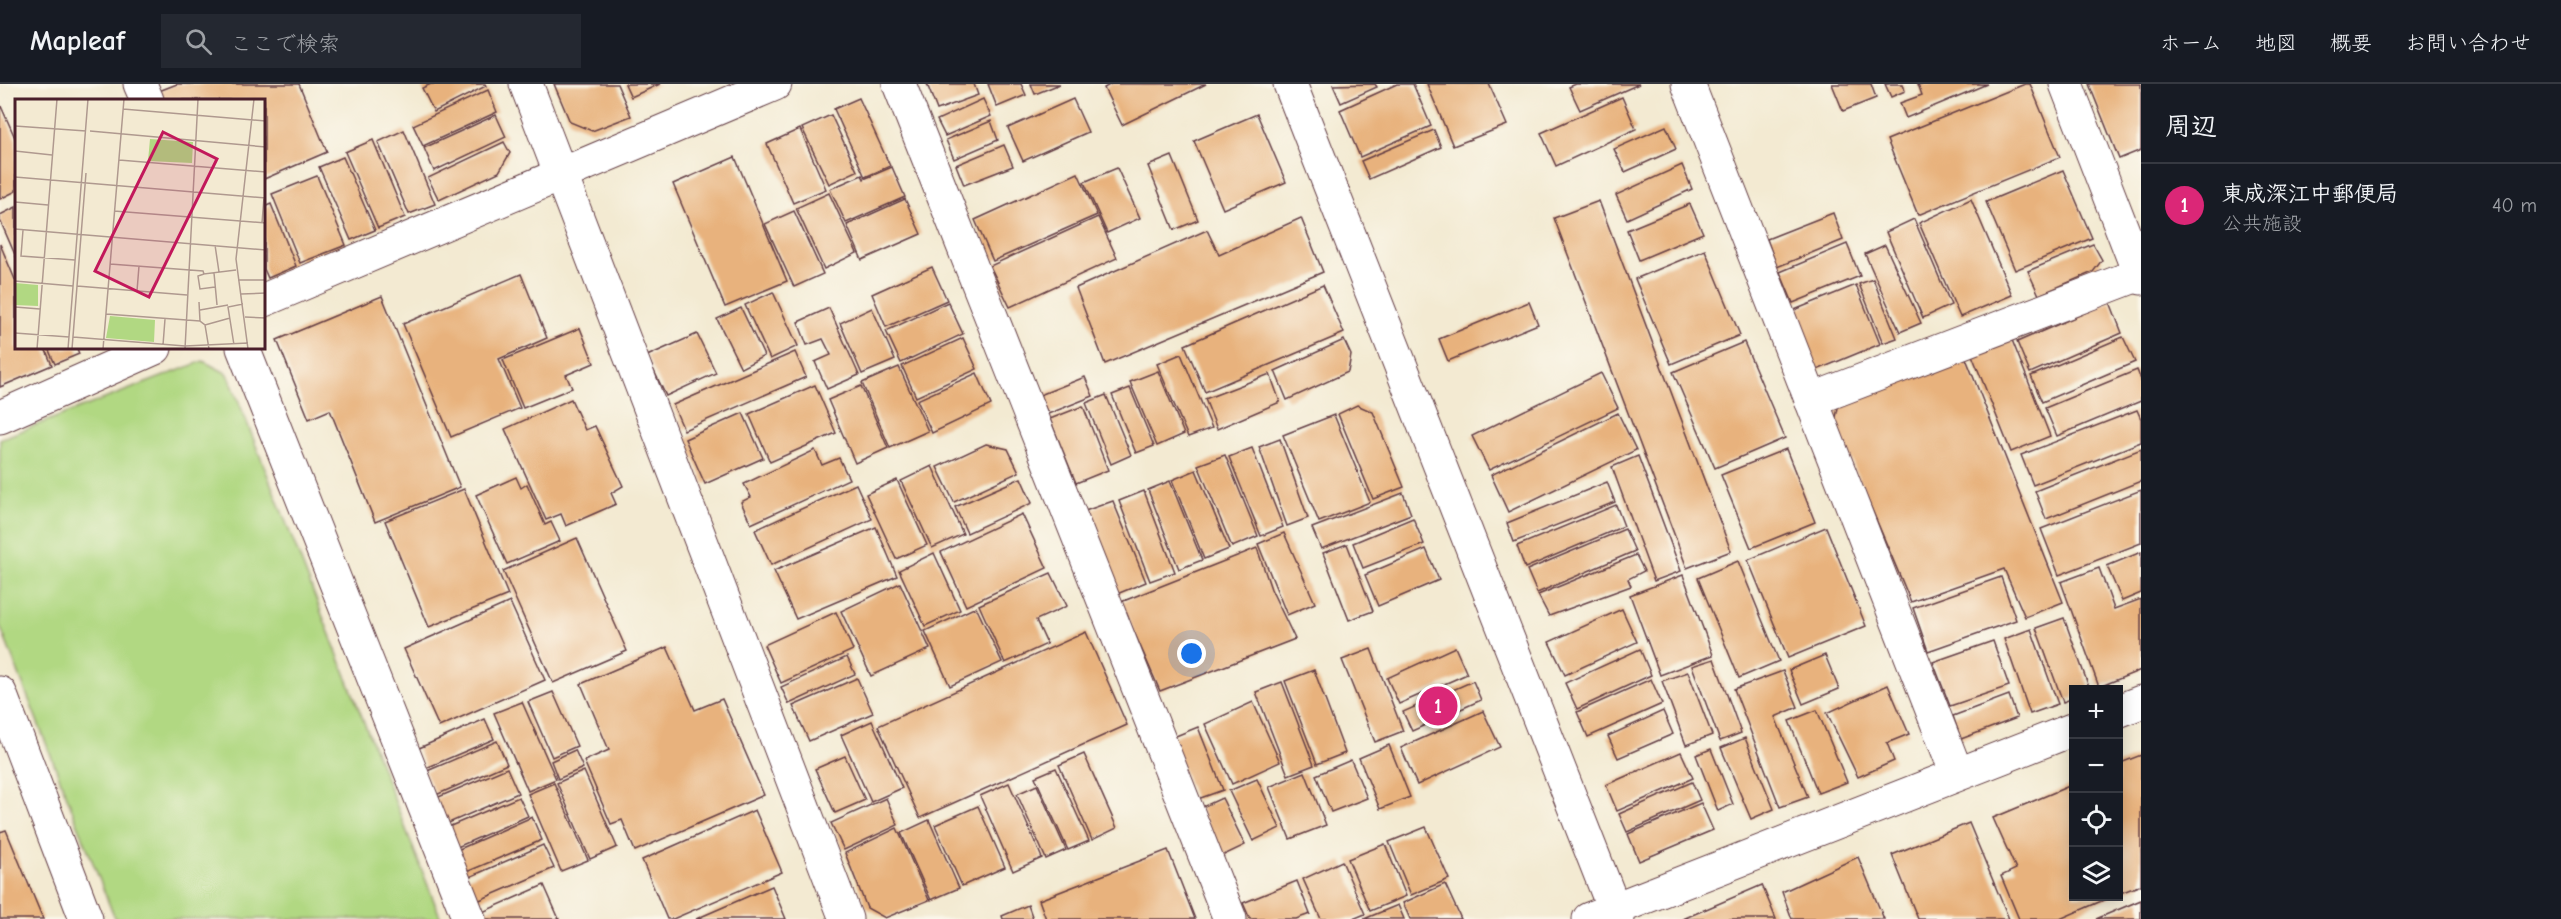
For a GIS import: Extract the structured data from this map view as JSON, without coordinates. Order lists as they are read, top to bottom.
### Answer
{
  "page": {
    "header": "Mapleaf",
    "search": "ここで検索",
    "nav": [
      "ホーム",
      "地図",
      "概要",
      "お問い合わせ"
    ],
    "heading": "周辺",
    "list": [
      {
        "mark": "1",
        "name": "東成深江中郵便局",
        "note": "公共施設",
        "value": "40 m"
      }
    ],
    "pins": "1",
    "map_buttons": ["+", "−"]
  }
}
